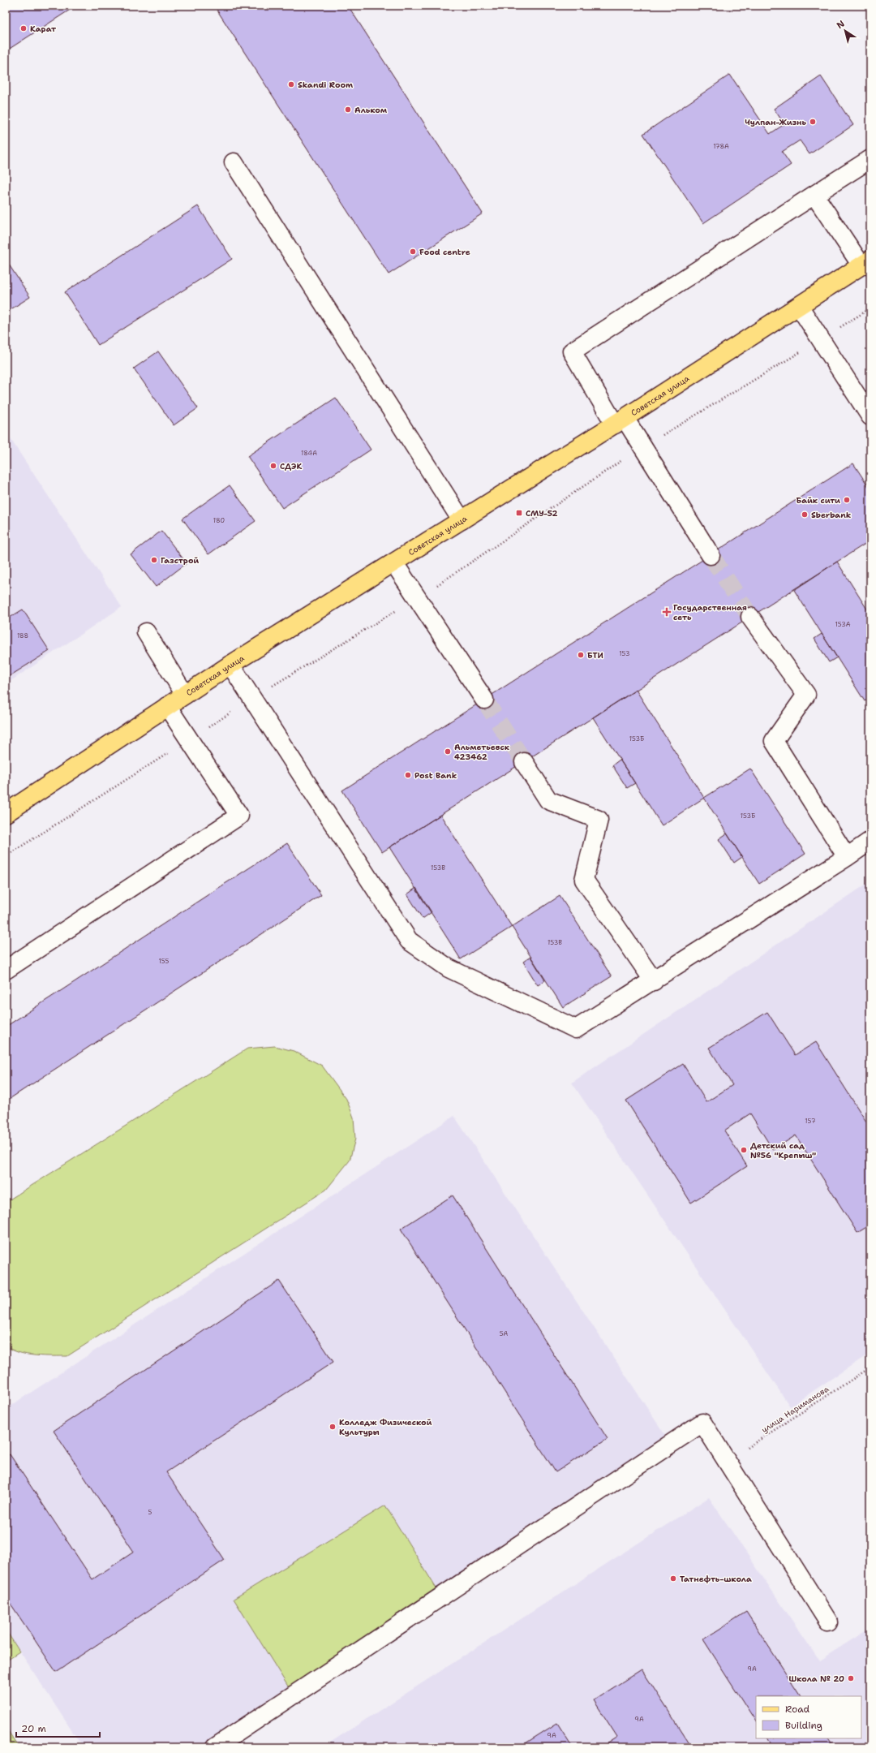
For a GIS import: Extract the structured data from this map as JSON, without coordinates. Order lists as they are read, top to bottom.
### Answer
{
  "streets": {
    "main road": ["Советская улица"],
    "path": ["улица Нариманова"]
  },
  "places": {
    "other": [
      "Карат",
      "Skandi Room",
      "Альком",
      "Чулпан-Жизнь",
      "Food centre",
      "СДЭК",
      "Байк сити",
      "Sberbank",
      "Газстрой",
      "БТИ",
      "Альметьевск 423462",
      "Post Bank",
      "Детский сад №56 \"Крепыш\"",
      "Колледж Физической Культуры",
      "Татнефть-школа",
      "Школа № 20"
    ],
    "transit": ["СМУ-52"],
    "health": ["Государственная сеть"]
  },
  "house_numbers": [
    "178А",
    "184А",
    "180",
    "153А",
    "188",
    "153",
    "153Б",
    "153Б",
    "153В",
    "153В",
    "155",
    "157",
    "5А",
    "5",
    "9А",
    "9А",
    "9А"
  ],
  "legend": ["Road", "Building"],
  "scale_bar": "20 m",
  "north": "top left"
}
